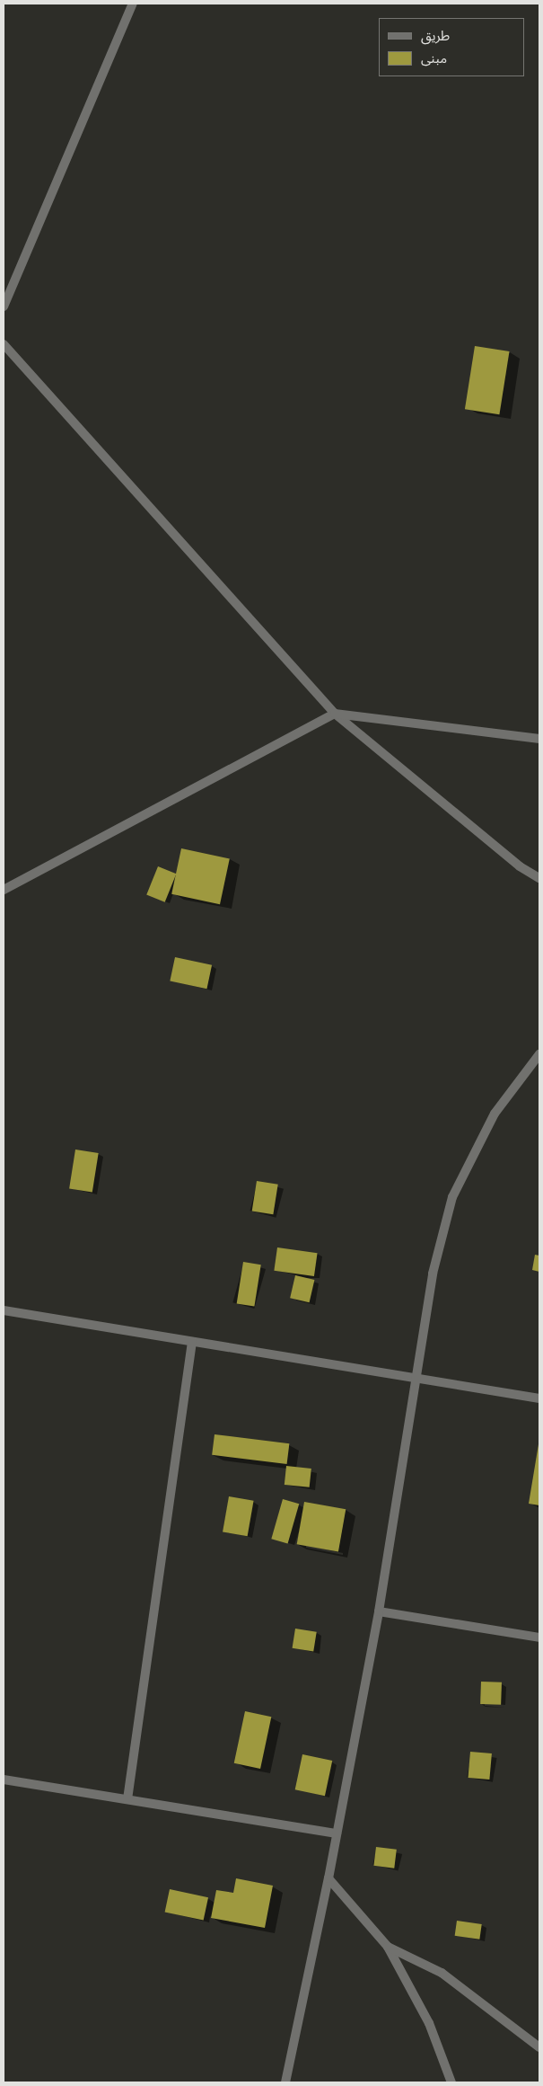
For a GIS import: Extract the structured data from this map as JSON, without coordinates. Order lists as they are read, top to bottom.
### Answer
{
  "legend": ["طريق", "مبنى"]
}
